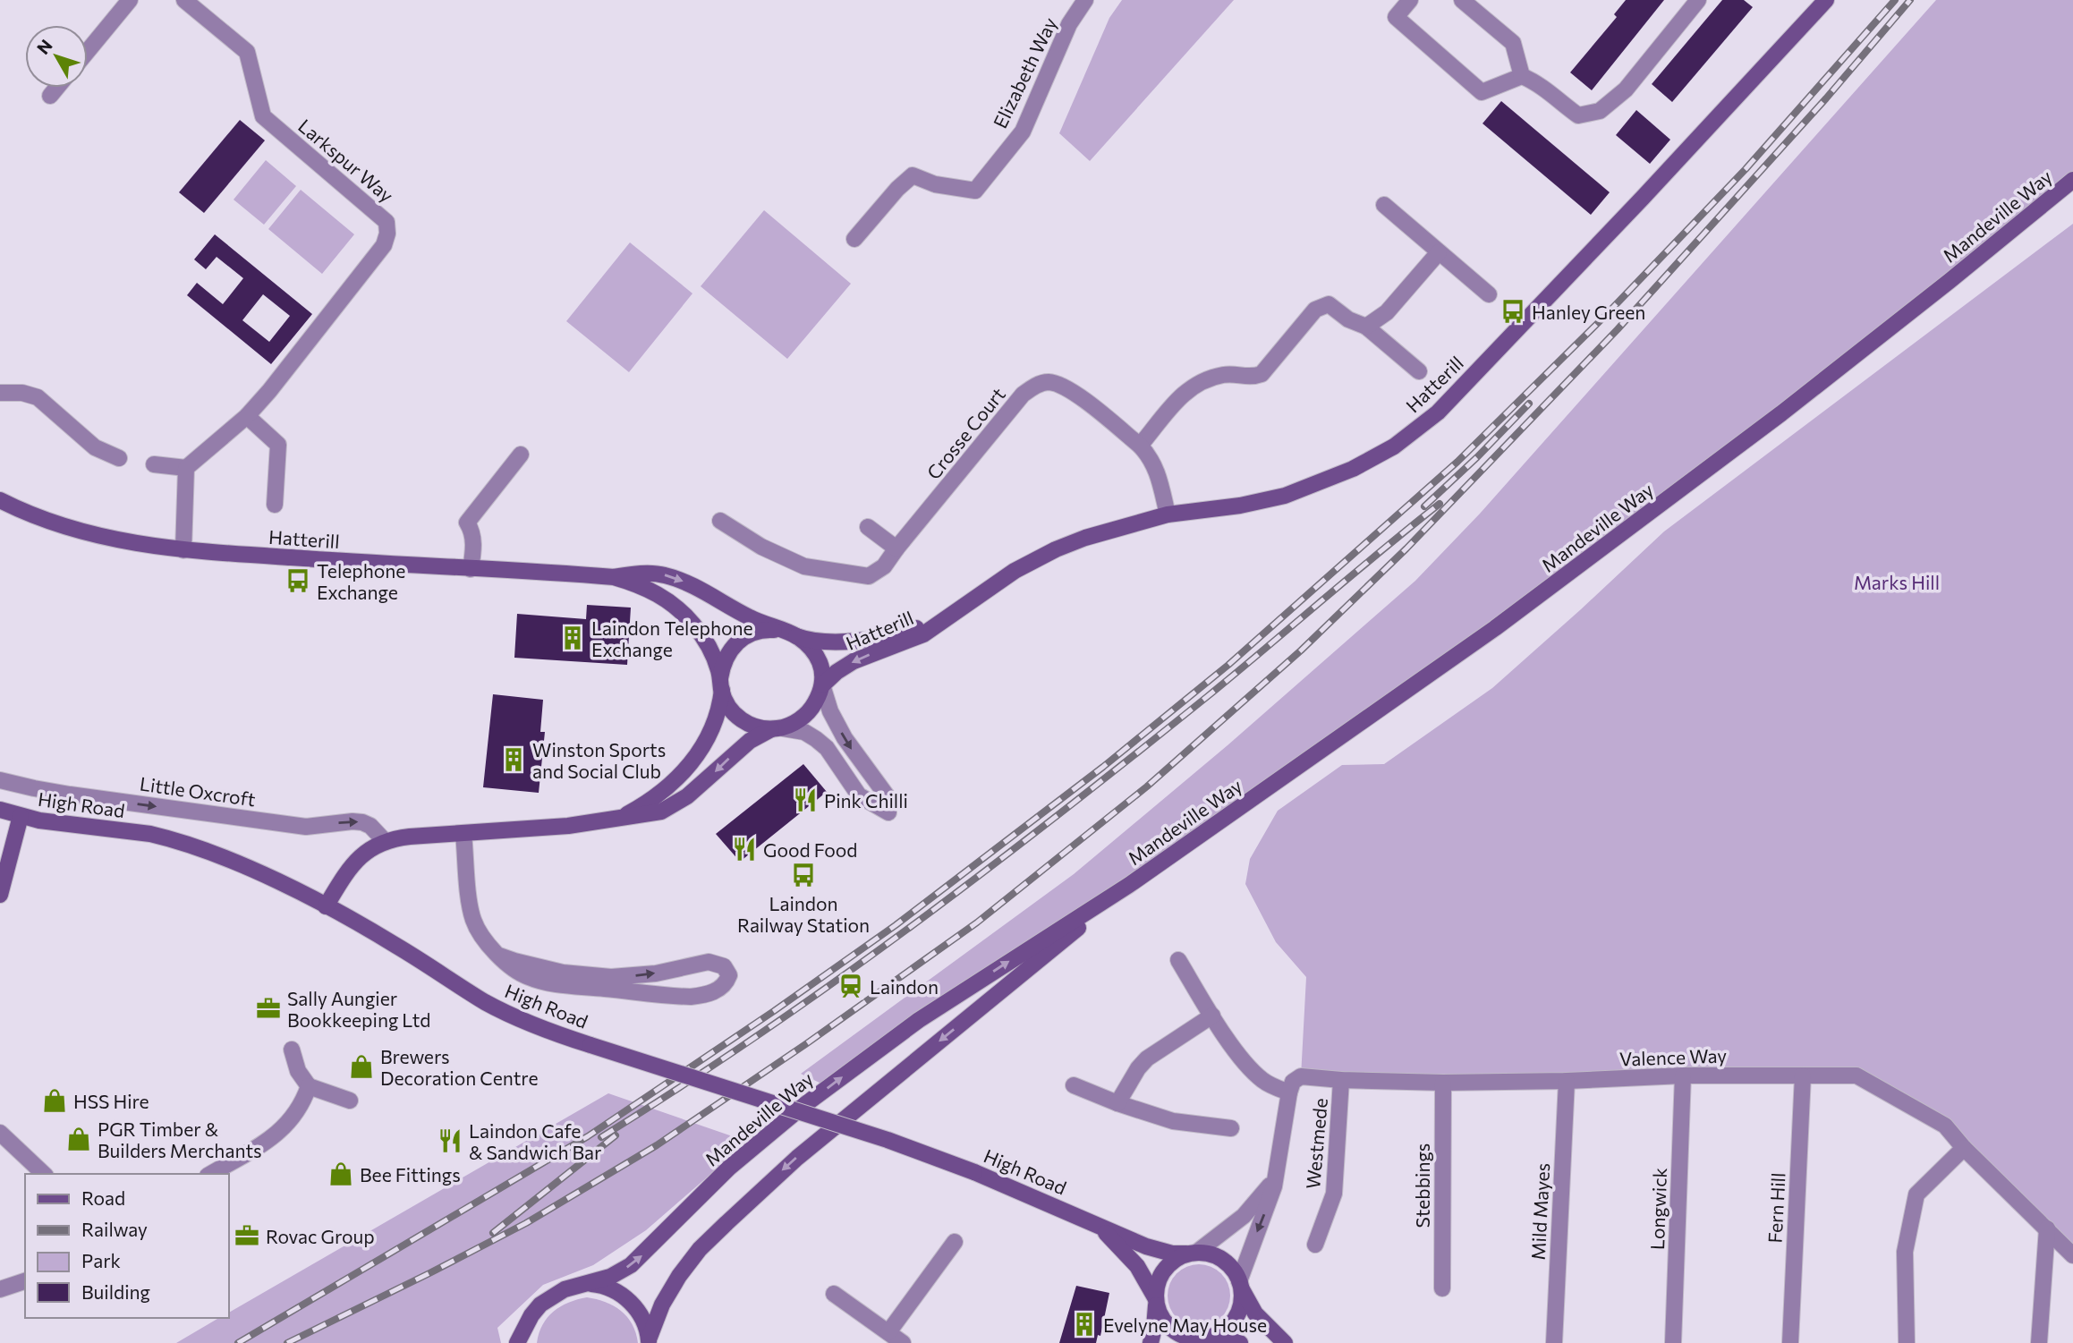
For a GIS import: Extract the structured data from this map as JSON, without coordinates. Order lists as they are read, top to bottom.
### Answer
{
  "streets": {
    "street": [
      "Elizabeth Way",
      "Larkspur Way",
      "Mandeville Way",
      "Hatterill",
      "Crosse Court",
      "Little Oxcroft",
      "High Road",
      "Valence Way",
      "Westmede",
      "Stebbings",
      "Fern Hill",
      "Longwick",
      "Mild Mayes"
    ]
  },
  "crossings": [
    ["Hatterill", "Crosse Court"],
    ["Valence Way", "Westmede"],
    ["Valence Way", "Stebbings"],
    ["Valence Way", "Fern Hill"],
    ["Valence Way", "Longwick"],
    ["Valence Way", "Mild Mayes"]
  ],
  "one_way": ["Little Oxcroft"],
  "parks": ["Marks Hill"],
  "places": {
    "bus stop": ["Hanley Green", "Telephone Exchange", "Laindon Railway Station"],
    "building": ["Laindon Telephone Exchange", "Winston Sports and Social Club", "Evelyne May House"],
    "restaurant": ["Pink Chilli", "Good Food", "Laindon Cafe & Sandwich Bar"],
    "station": ["Laindon"],
    "office": ["Sally Aungier Bookkeeping Ltd", "Rovac Group"],
    "shop": [
      "Brewers Decoration Centre",
      "HSS Hire",
      "PGR Timber & Builders Merchants",
      "Bee Fittings"
    ]
  },
  "legend": [
    "Road",
    "Railway",
    "Park",
    "Building"
  ],
  "north": "top left"
}
